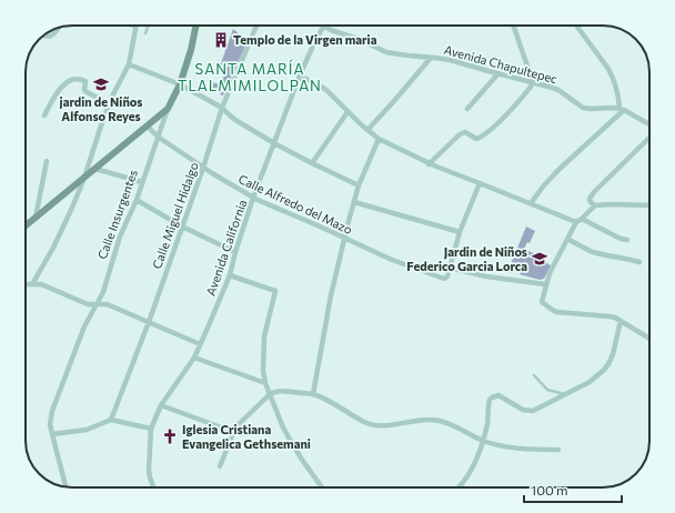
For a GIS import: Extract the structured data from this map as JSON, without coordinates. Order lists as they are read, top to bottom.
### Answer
{
  "streets": {
    "main road": ["Calle Insurgentes"],
    "street": [
      "Avenida Chapultepec",
      "Calle Alfredo del Mazo",
      "Calle Miguel Hidalgo",
      "Avenida California"
    ]
  },
  "crossings": [
    ["Avenida Chapultepec", "Avenida California"],
    ["Calle Alfredo del Mazo", "Calle Insurgentes"],
    ["Calle Alfredo del Mazo", "Calle Miguel Hidalgo"],
    ["Calle Alfredo del Mazo", "Avenida California"]
  ],
  "districts": ["SANTA MARÍA TLALMIMILOLPAN"],
  "places": {
    "building": ["Templo de la Virgen maria"],
    "school or university": ["jardin de Niños Alfonso Reyes", "Jardin de Niños Federico Garcia Lorca"],
    "church": ["Iglesia Cristiana Evangelica Gethsemani"]
  },
  "scale_bar": "100 m"
}
